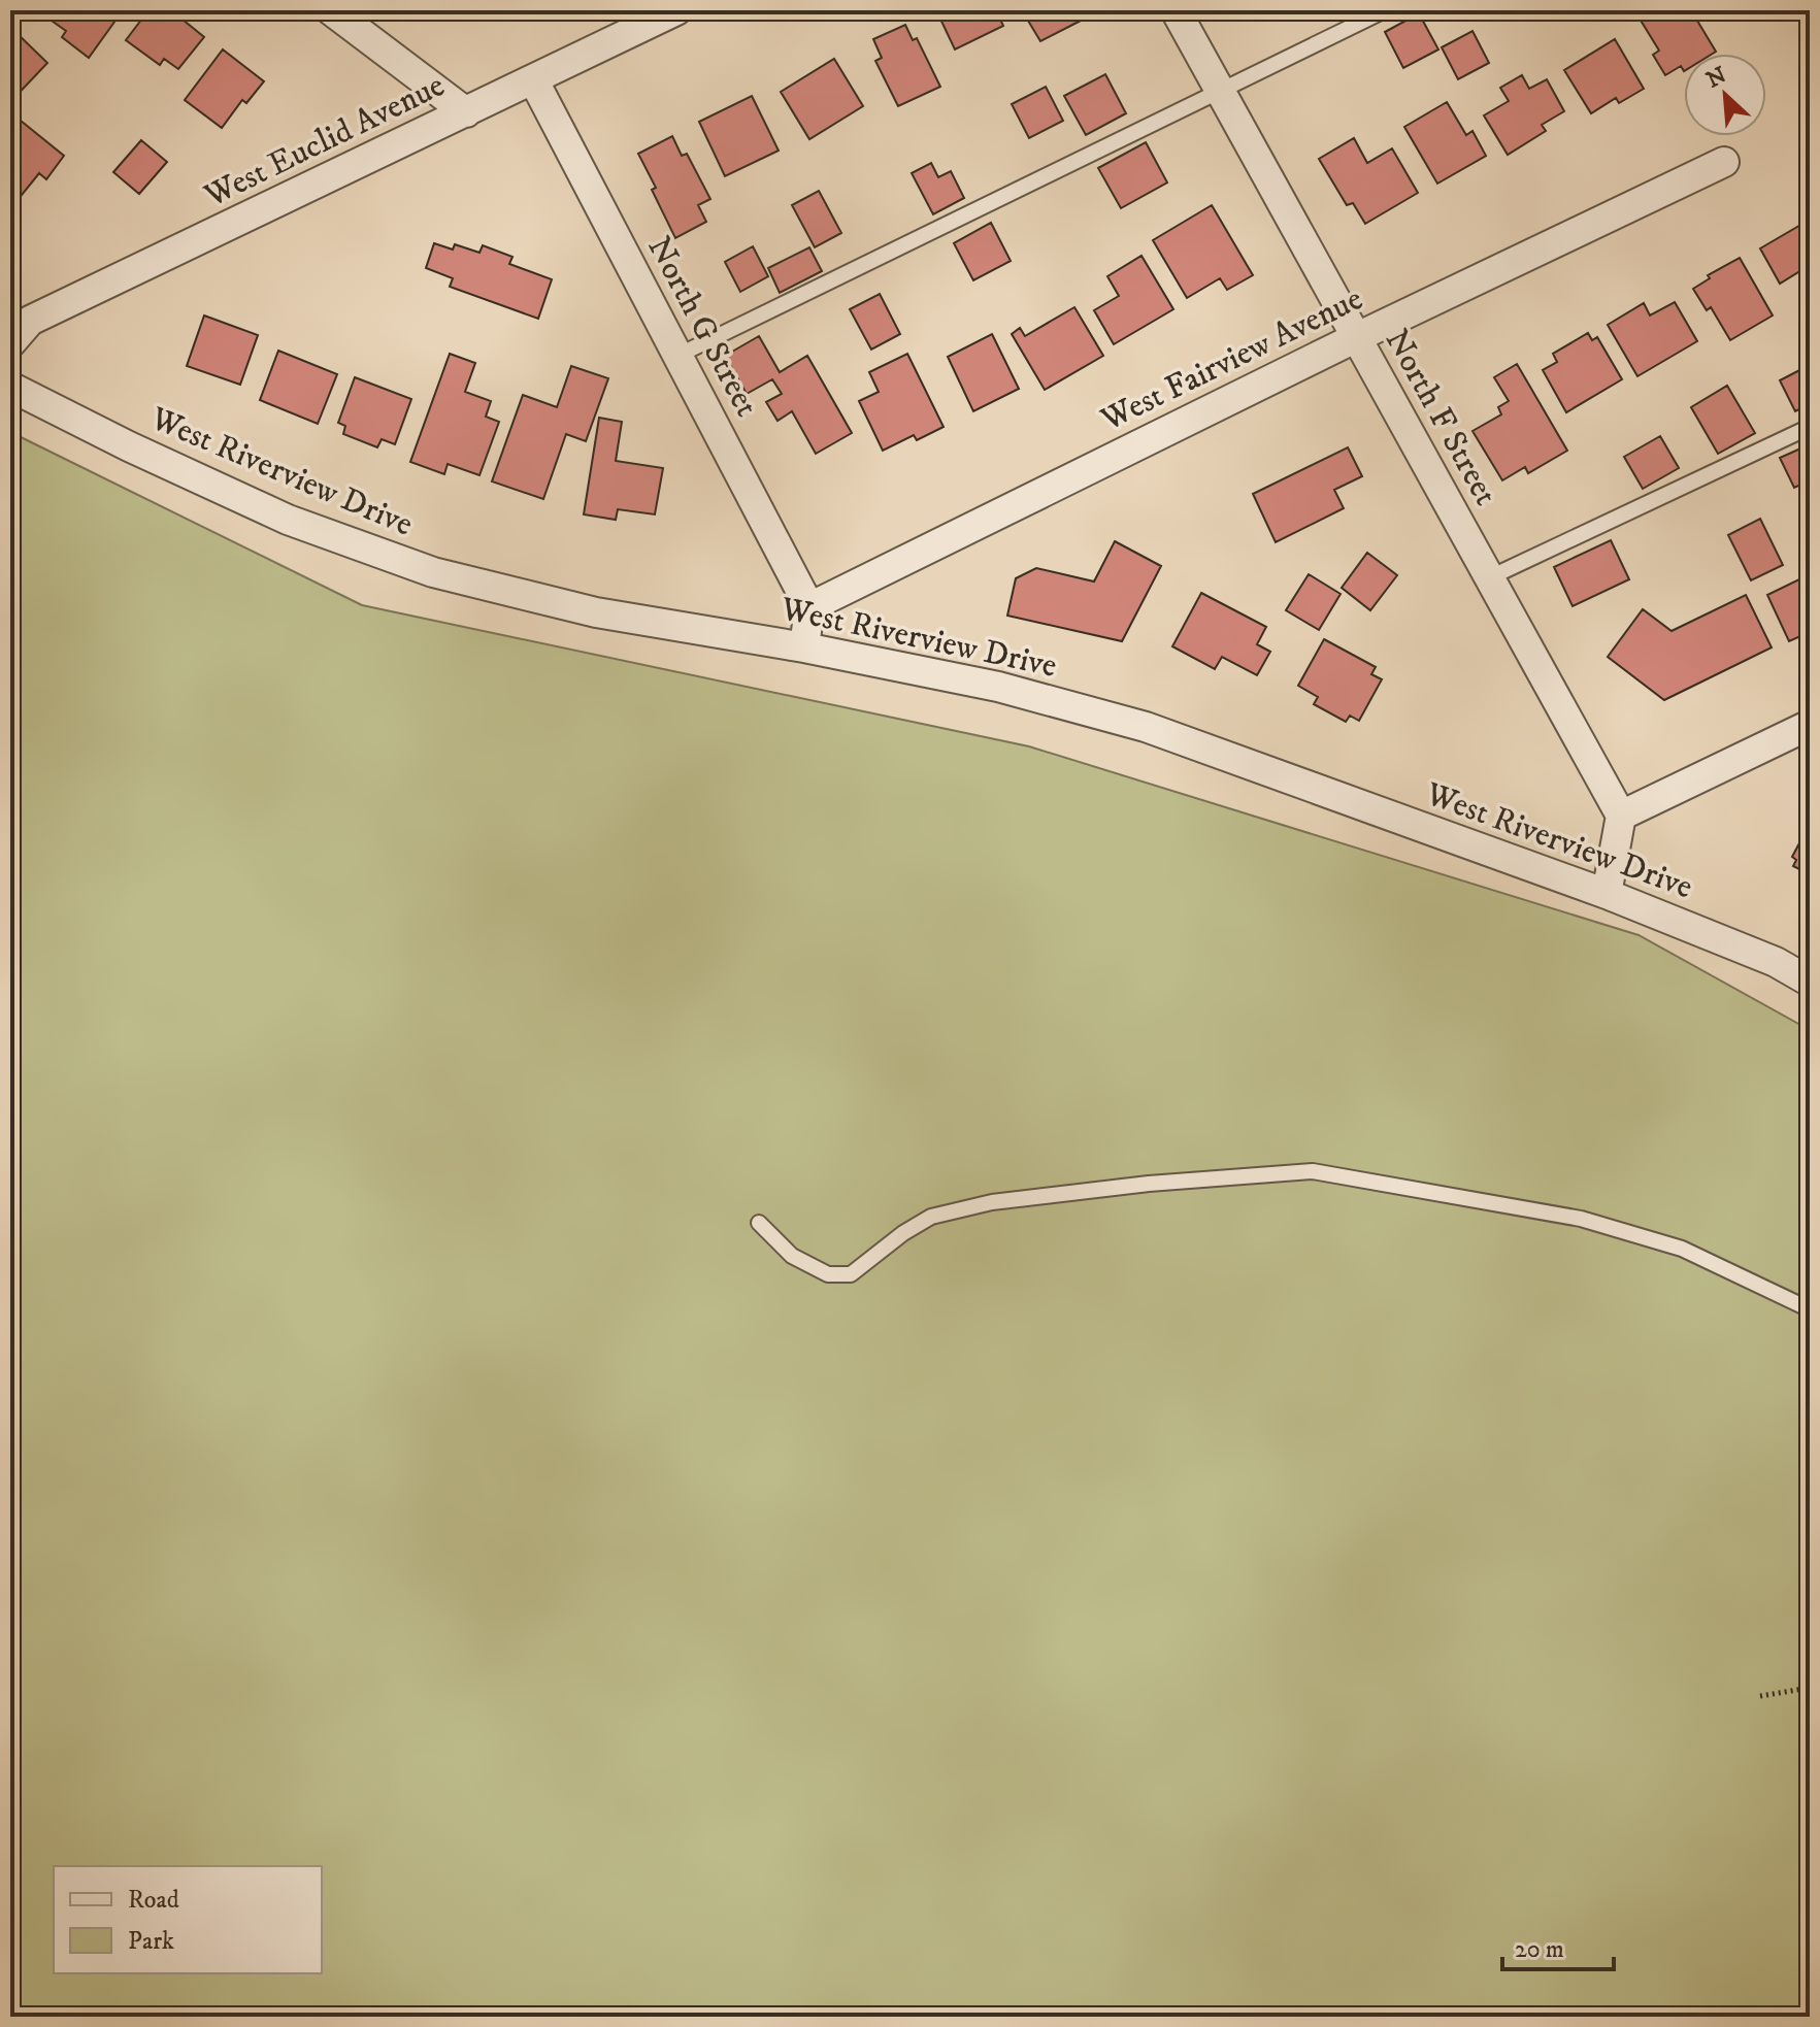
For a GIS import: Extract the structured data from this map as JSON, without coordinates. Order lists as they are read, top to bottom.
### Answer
{
  "streets": {
    "street": [
      "West Euclid Avenue",
      "North G Street",
      "West Fairview Avenue",
      "North F Street",
      "West Riverview Drive"
    ]
  },
  "crossings": [
    ["West Euclid Avenue", "North G Street"],
    ["North G Street", "West Fairview Avenue"],
    ["West Fairview Avenue", "North F Street"]
  ],
  "legend": ["Road", "Park"],
  "scale_bar": "20 m",
  "north": "top left"
}
